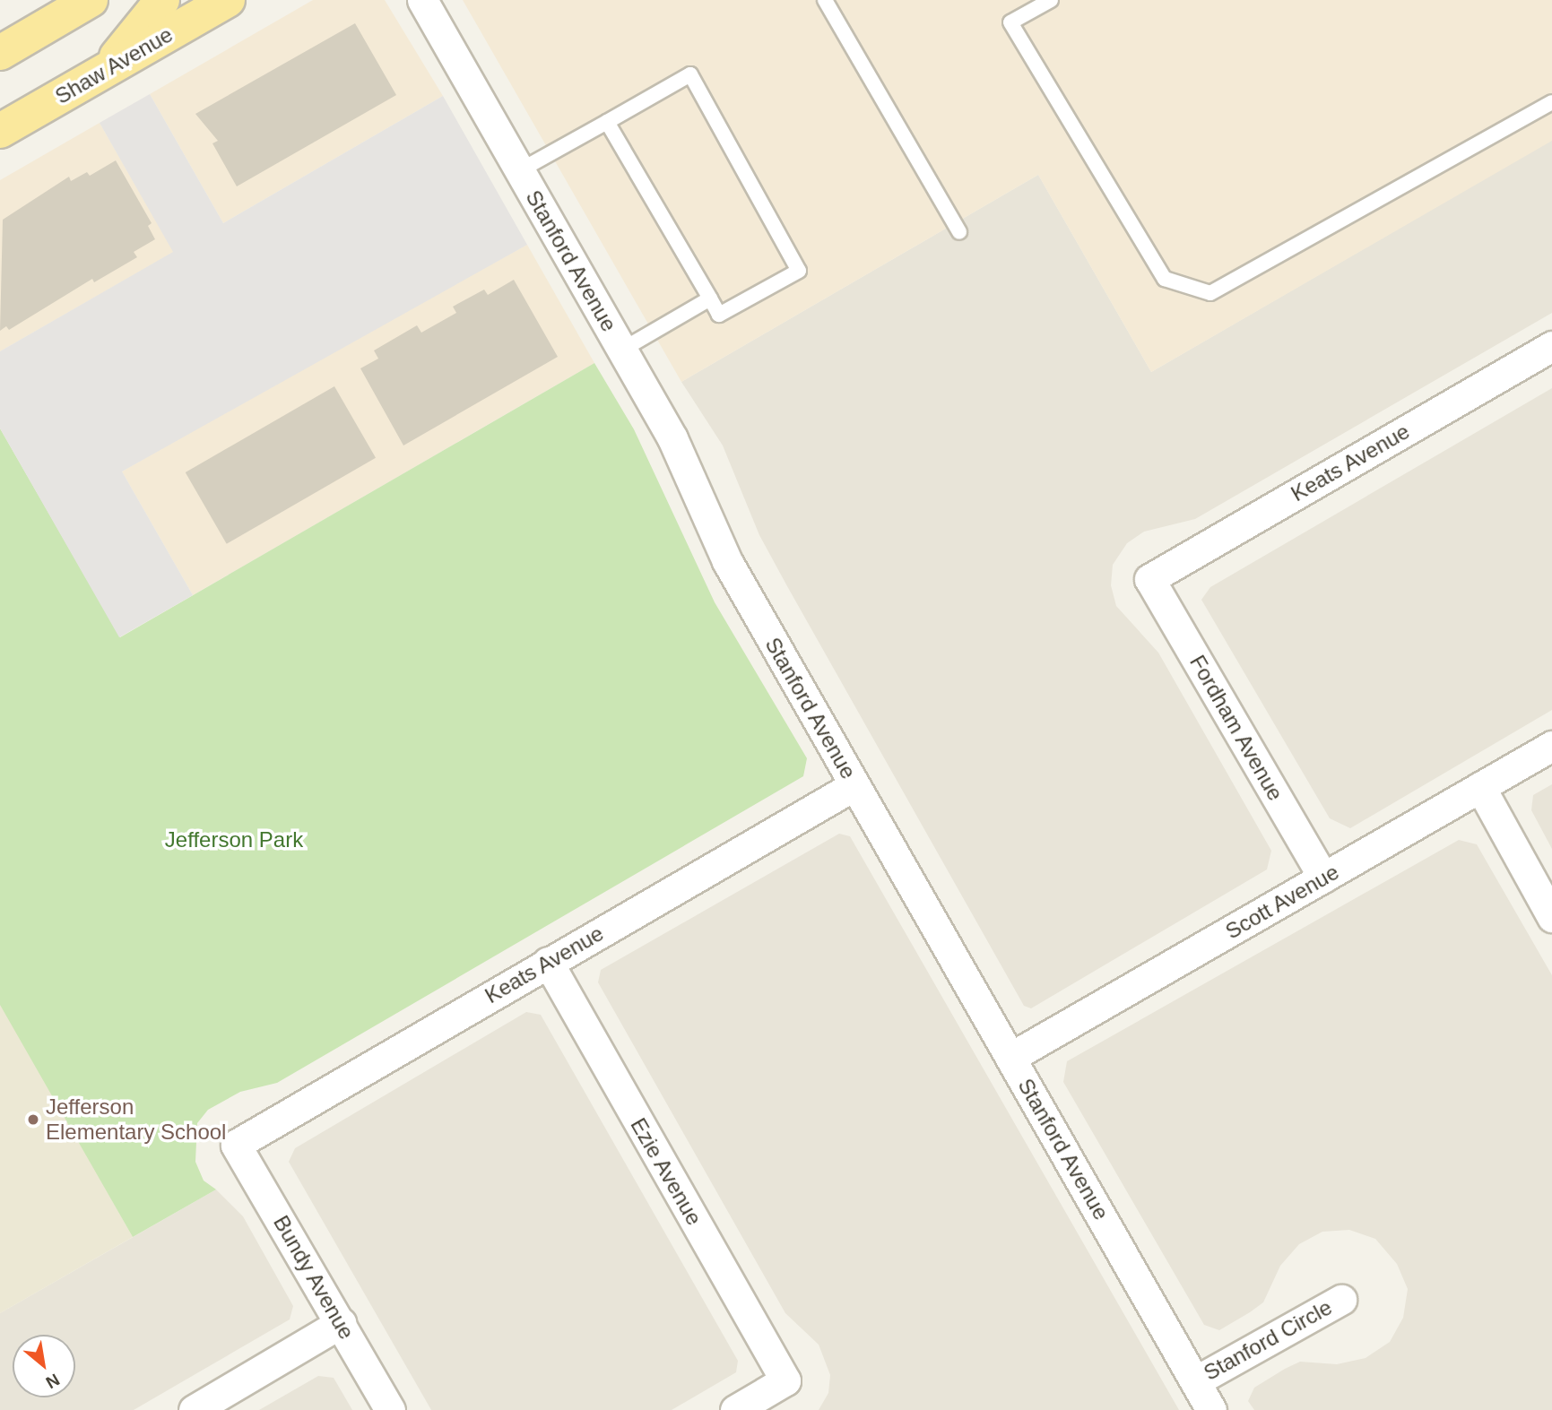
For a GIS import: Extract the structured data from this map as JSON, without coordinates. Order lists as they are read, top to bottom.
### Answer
{
  "streets": {
    "main road": ["Shaw Avenue"],
    "street": [
      "Stanford Avenue",
      "Keats Avenue",
      "Fordham Avenue",
      "Scott Avenue",
      "Ezie Avenue",
      "Bundy Avenue",
      "Stanford Circle"
    ]
  },
  "crossings": [
    ["Stanford Avenue", "Keats Avenue"],
    ["Stanford Avenue", "Scott Avenue"],
    ["Stanford Avenue", "Stanford Circle"],
    ["Keats Avenue", "Fordham Avenue"],
    ["Keats Avenue", "Ezie Avenue"],
    ["Keats Avenue", "Bundy Avenue"],
    ["Fordham Avenue", "Scott Avenue"]
  ],
  "parks": ["Jefferson Park"],
  "places": ["Jefferson Elementary School"],
  "north": "bottom right"
}
